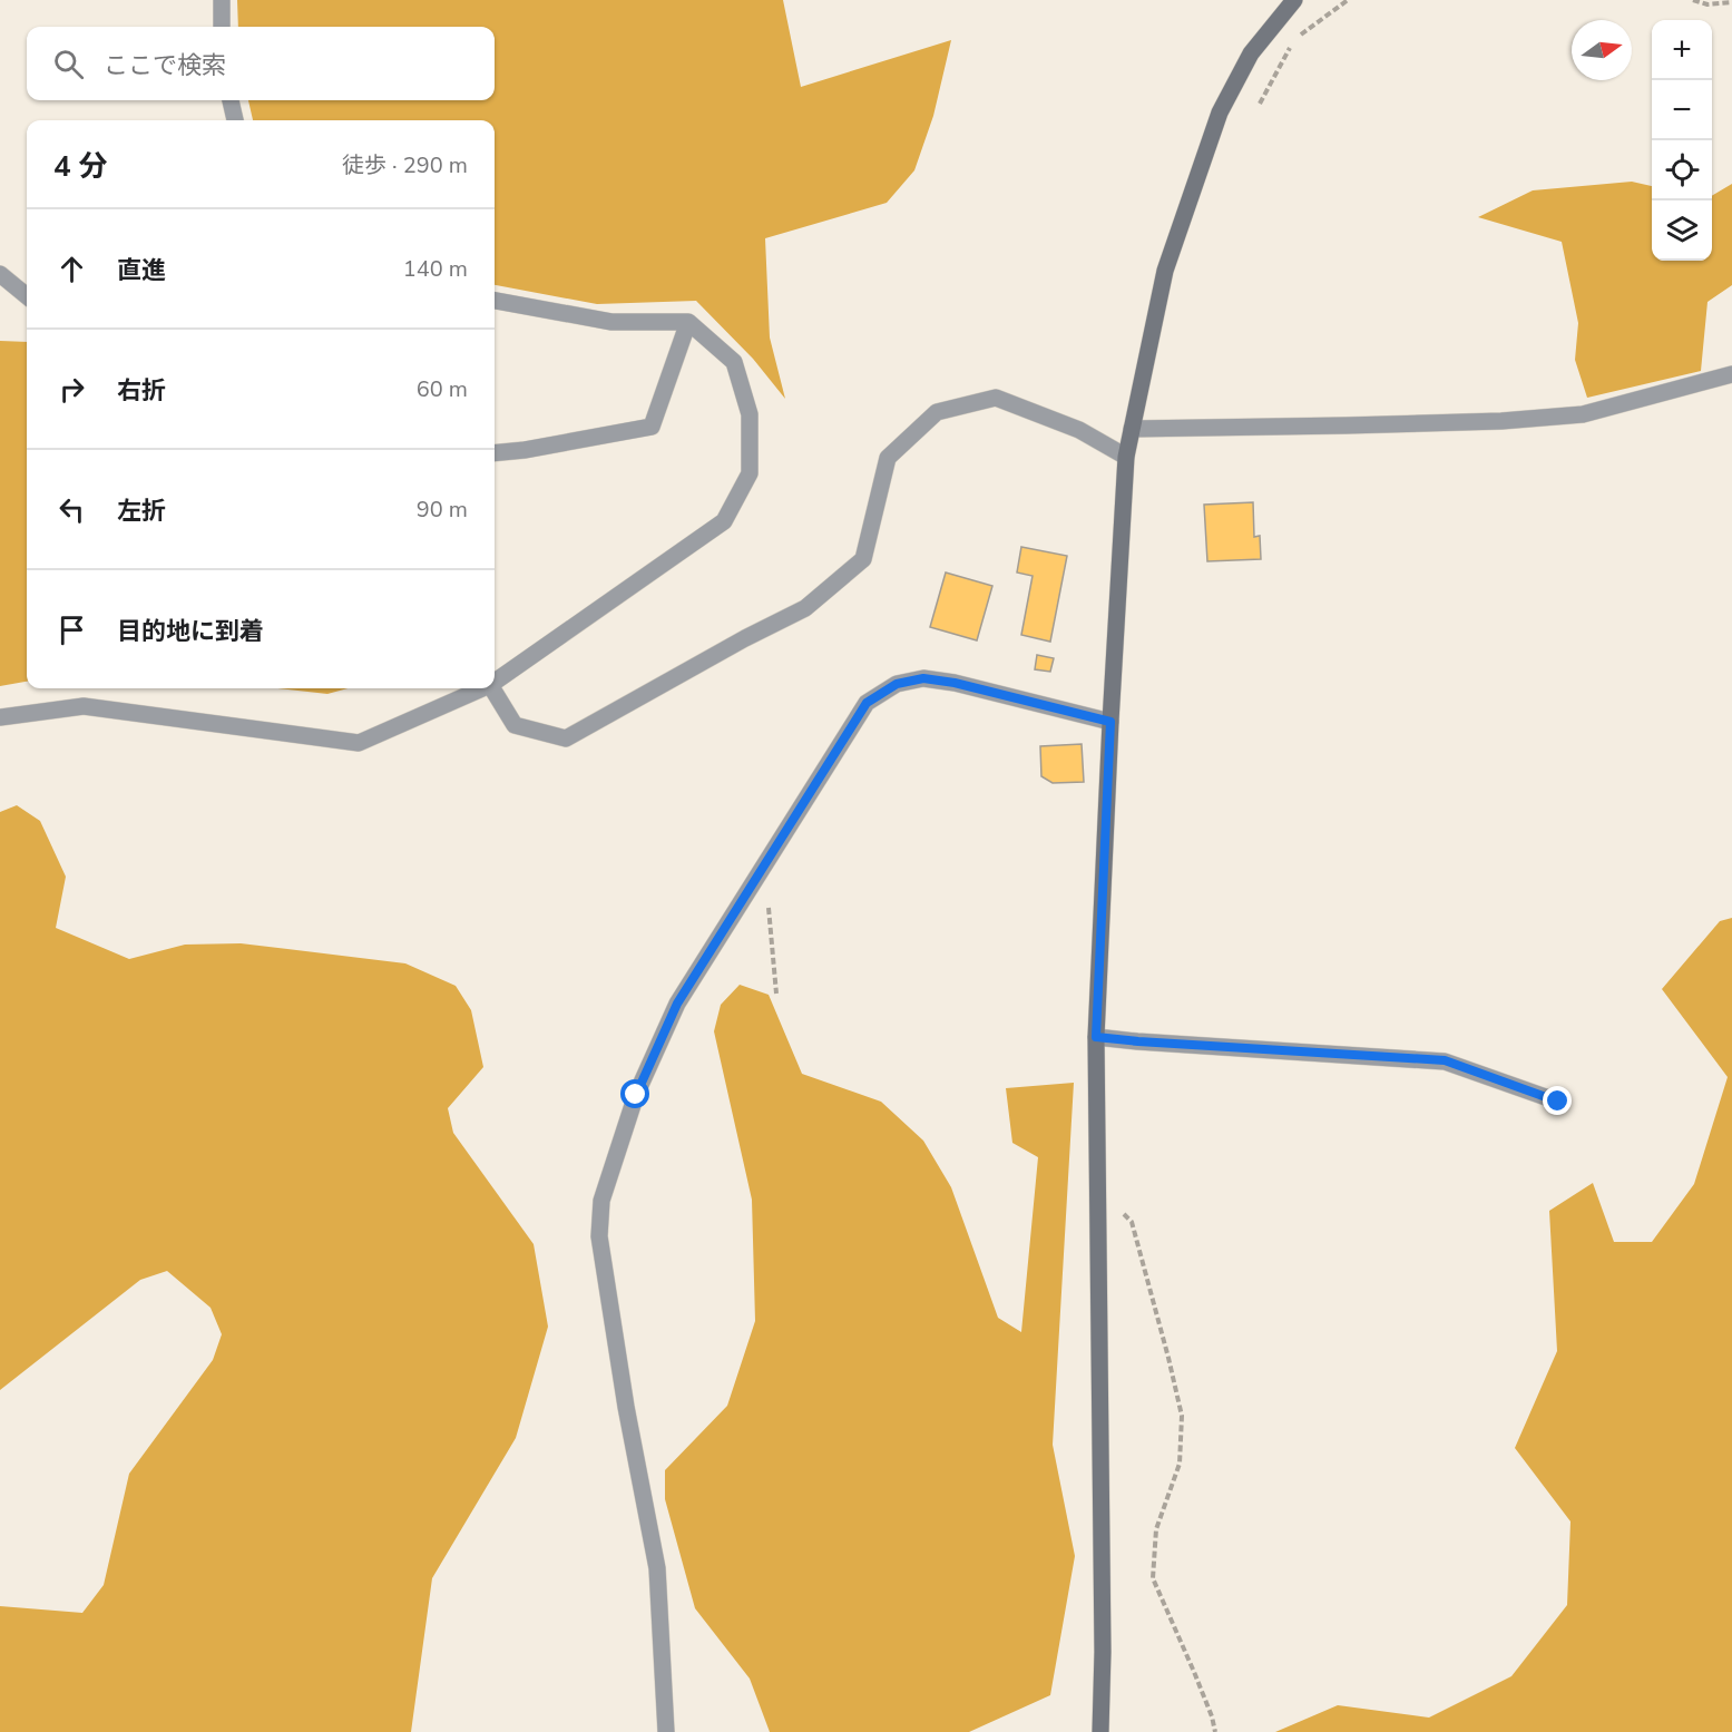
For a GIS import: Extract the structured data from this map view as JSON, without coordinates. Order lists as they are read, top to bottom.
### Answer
{
  "north": "right",
  "page": {
    "map_buttons": ["+", "−"],
    "search": "ここで検索",
    "heading": ["4 分", "徒歩 · 290 m"],
    "list": [
      ["直進", "140 m"],
      ["右折", "60 m"],
      ["左折", "90 m"],
      "目的地に到着"
    ]
  }
}
